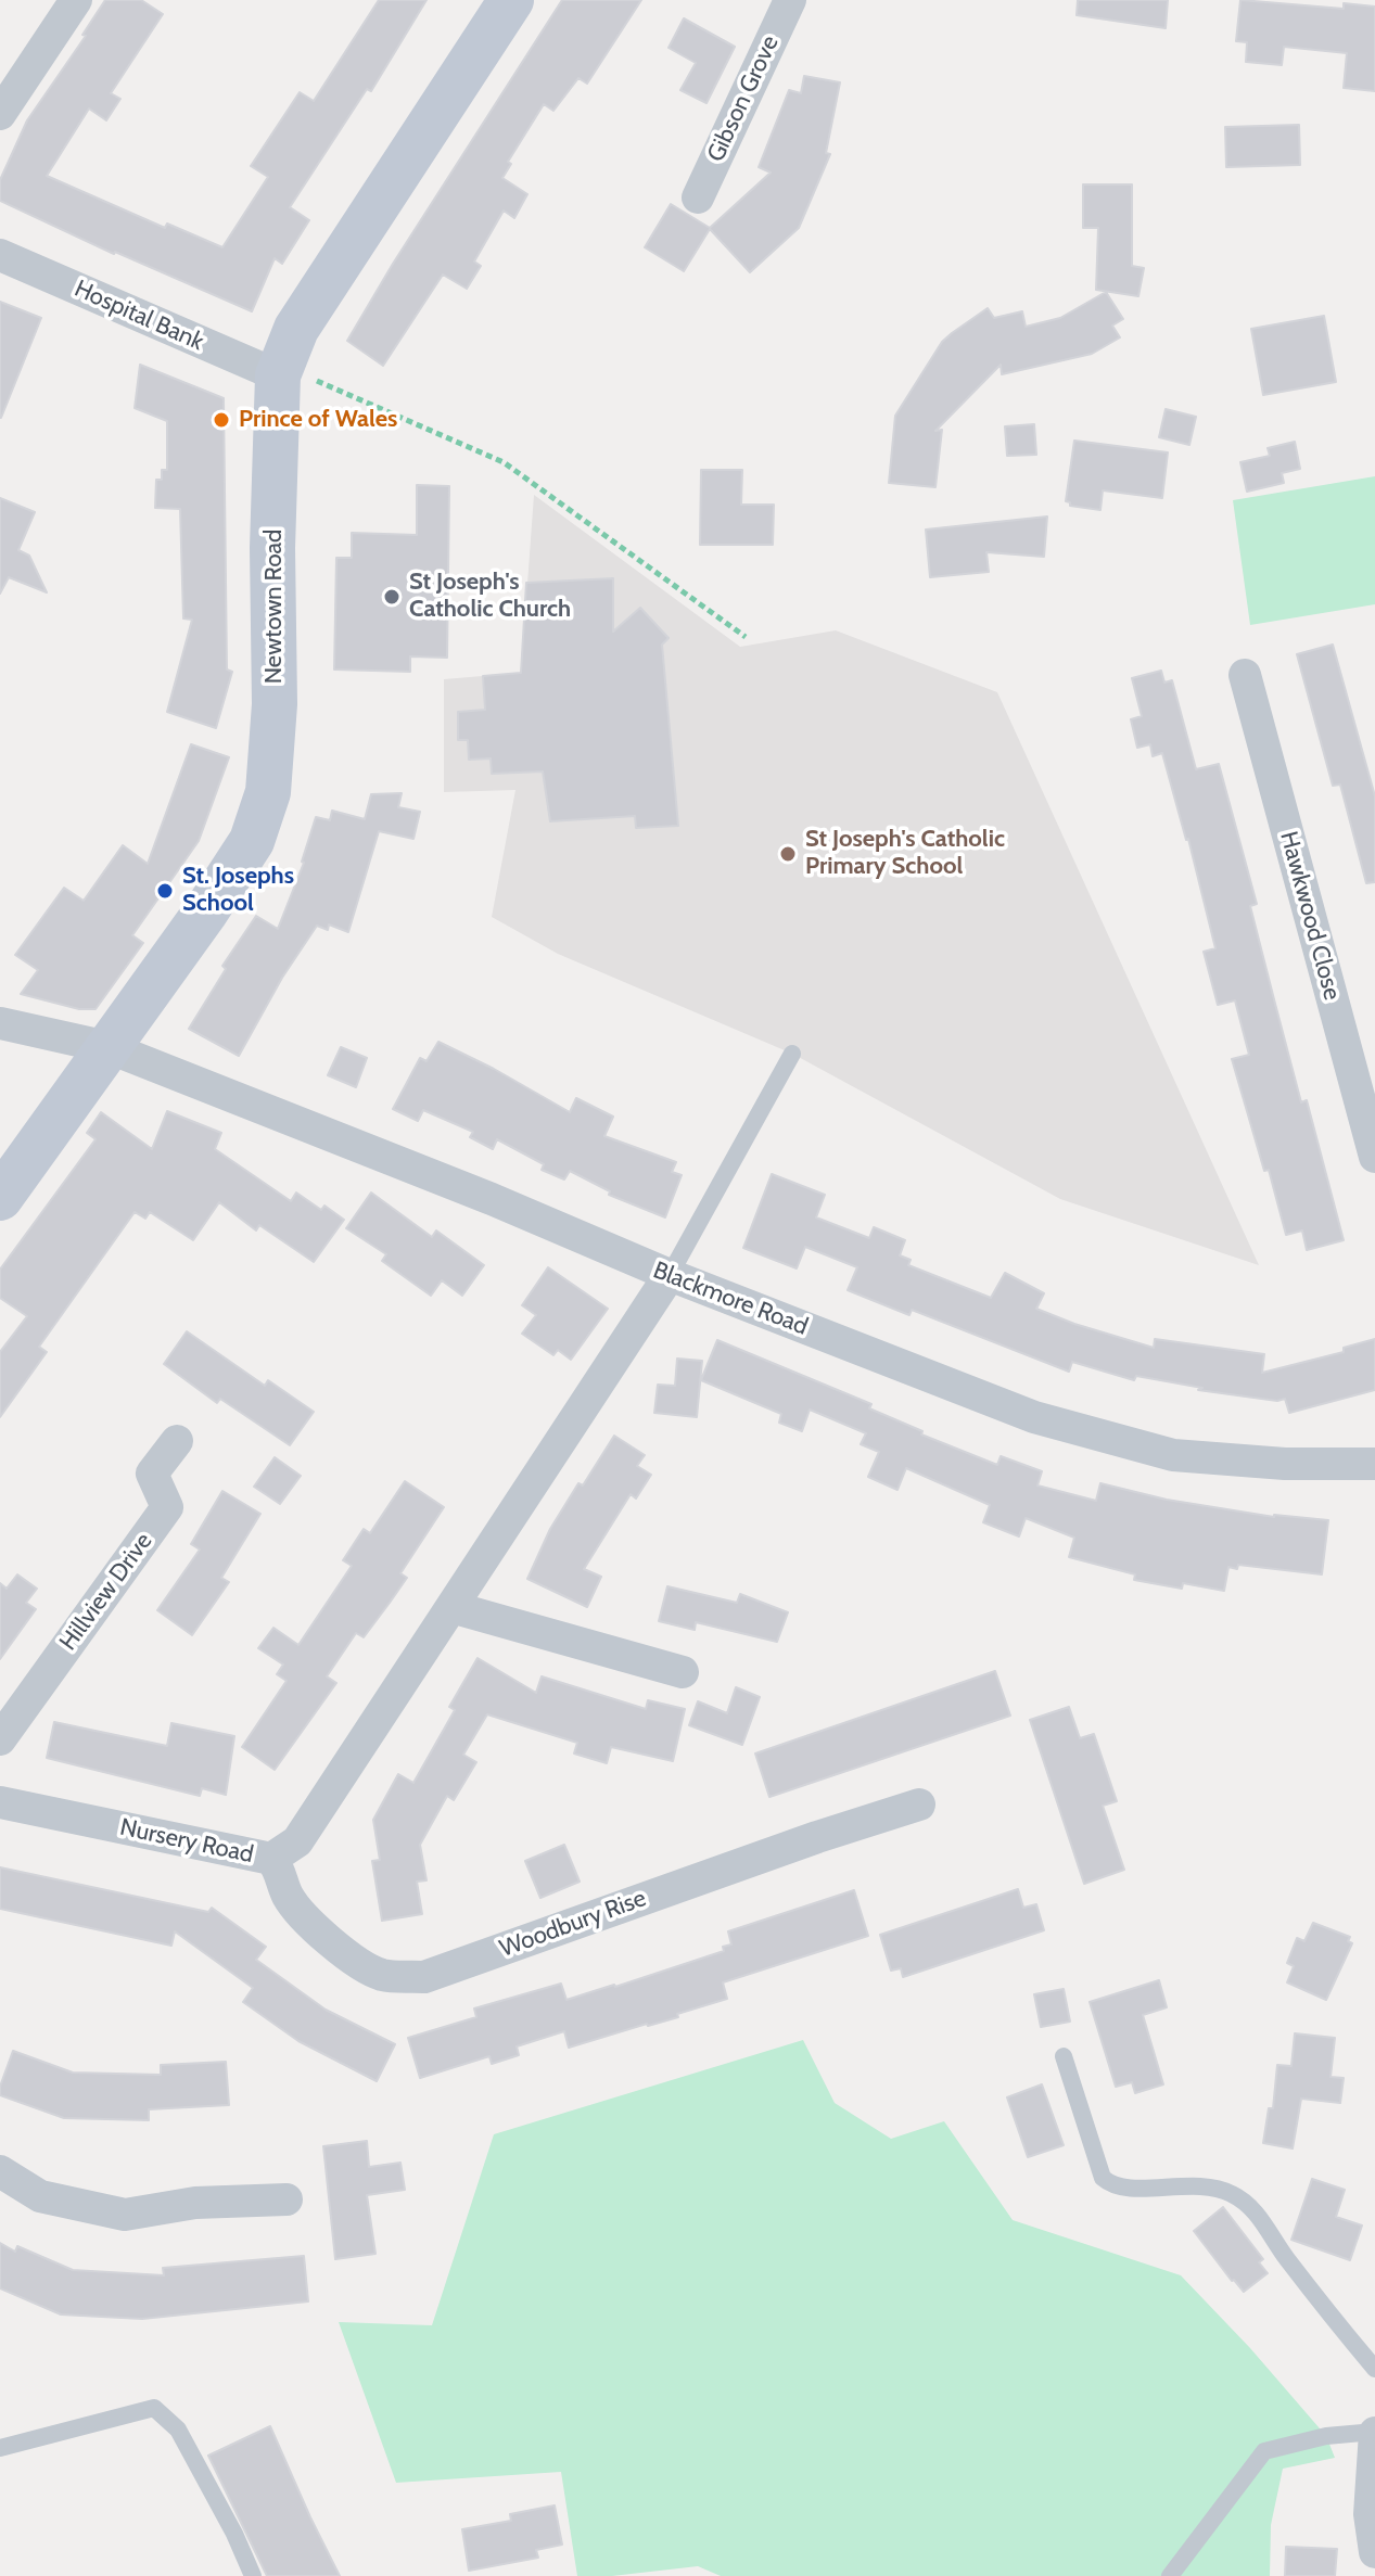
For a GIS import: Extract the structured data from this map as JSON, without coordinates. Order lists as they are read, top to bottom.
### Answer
{
  "streets": {
    "main road": ["Newtown Road"],
    "street": [
      "Gibson Grove",
      "Hospital Bank",
      "Hawkwood Close",
      "Blackmore Road",
      "Hillview Drive",
      "Nursery Road",
      "Woodbury Rise"
    ]
  },
  "crossings": [
    ["Hospital Bank", "Newtown Road"],
    ["Newtown Road", "Blackmore Road"],
    ["Blackmore Road", "Nursery Road"],
    ["Nursery Road", "Woodbury Rise"]
  ],
  "places": [
    "Prince of Wales",
    "St Joseph's Catholic Church",
    "St Joseph's Catholic Primary School",
    "St. Josephs School"
  ]
}
